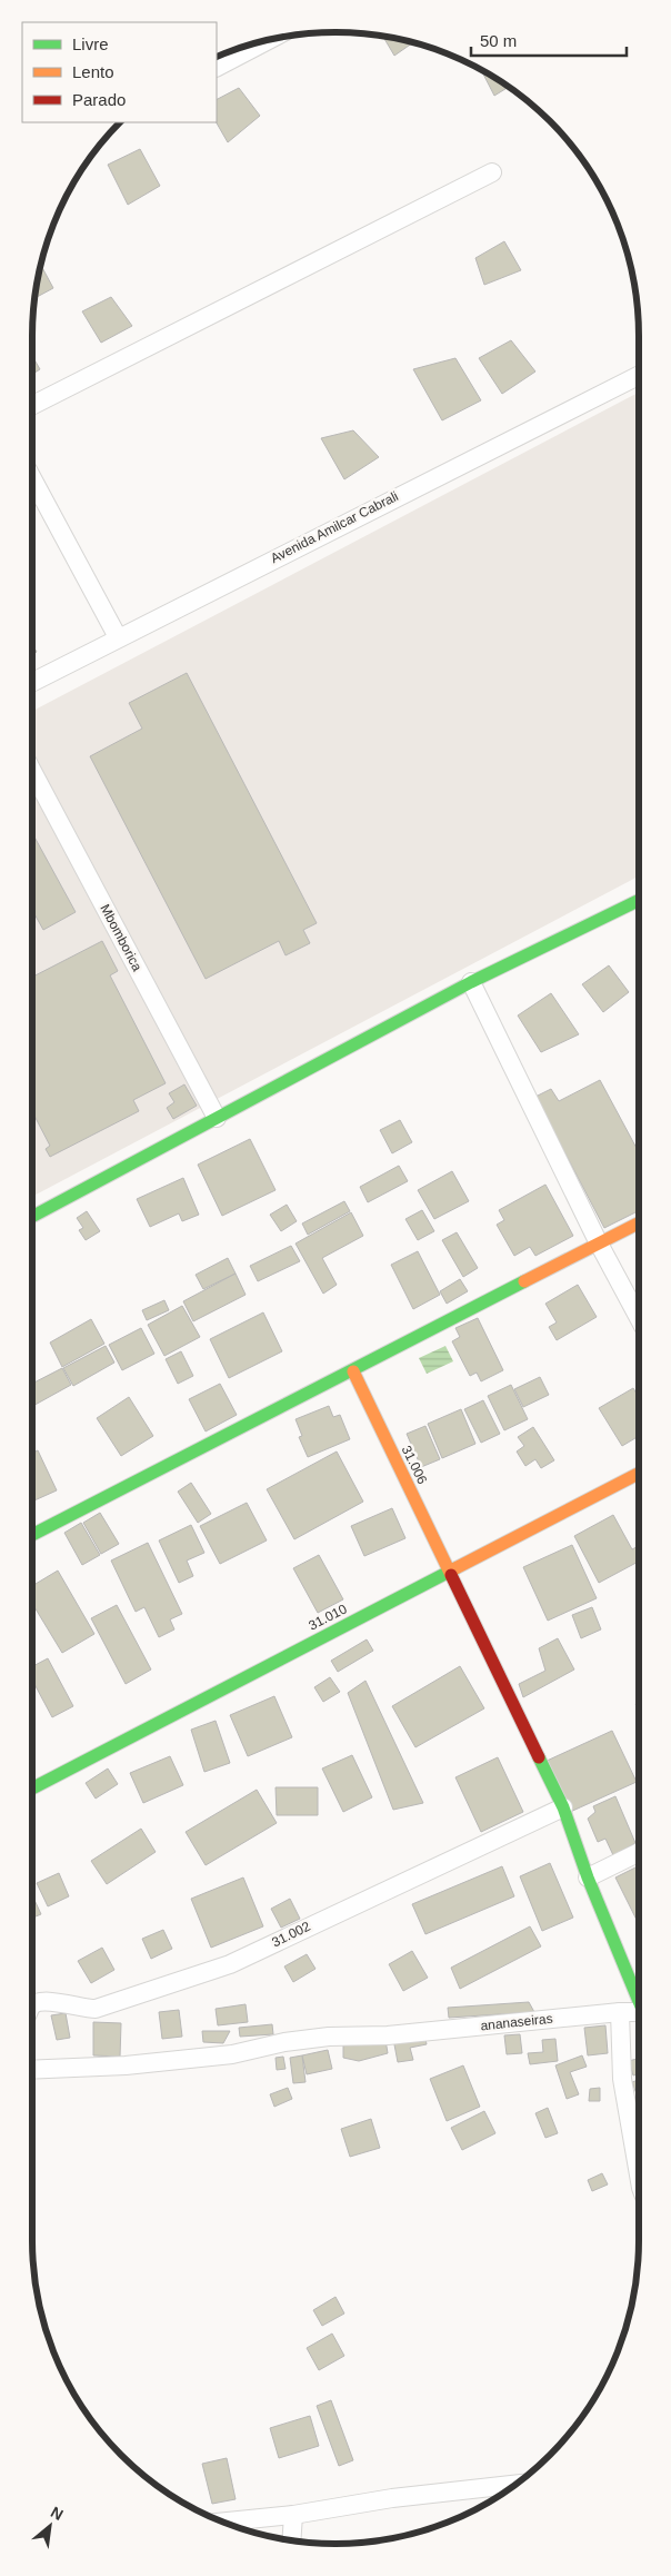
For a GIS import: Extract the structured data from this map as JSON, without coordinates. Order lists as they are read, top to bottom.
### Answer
{
  "streets": {
    "street": [
      "Avenida Amilcar Cabrali",
      "Mbomborica",
      "31.006",
      "31.010",
      "31.002",
      "ananaseiras"
    ]
  },
  "crossings": [
    ["31.006", "31.010"],
    ["31.006", "31.002"]
  ],
  "legend": ["Livre", "Lento", "Parado"],
  "scale_bar": "50 m",
  "north": "top right"
}
